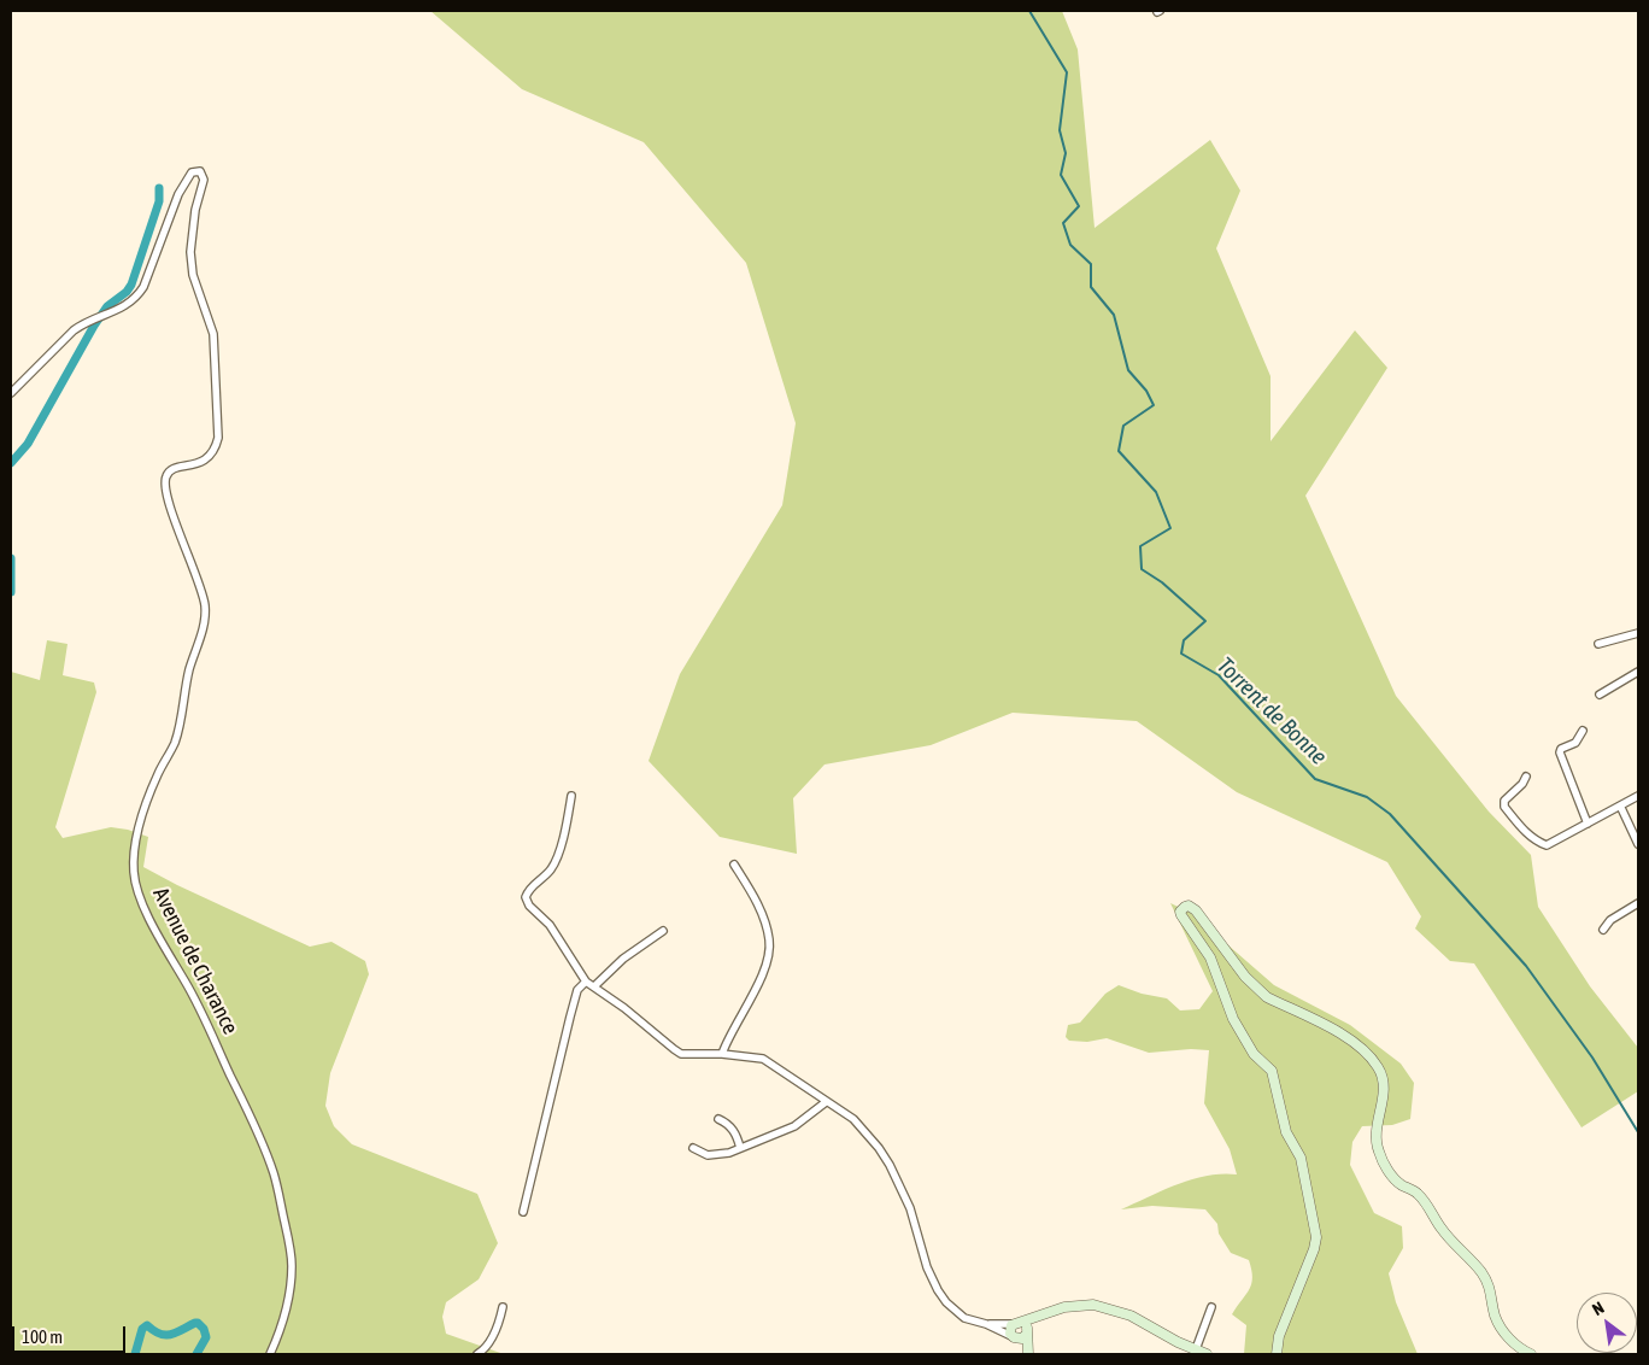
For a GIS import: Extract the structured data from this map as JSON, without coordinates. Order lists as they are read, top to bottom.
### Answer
{
  "streets": {
    "street": ["Avenue de Charance"]
  },
  "water": ["Torrent de Bonne"],
  "scale_bar": "100 m",
  "north": "top left"
}
